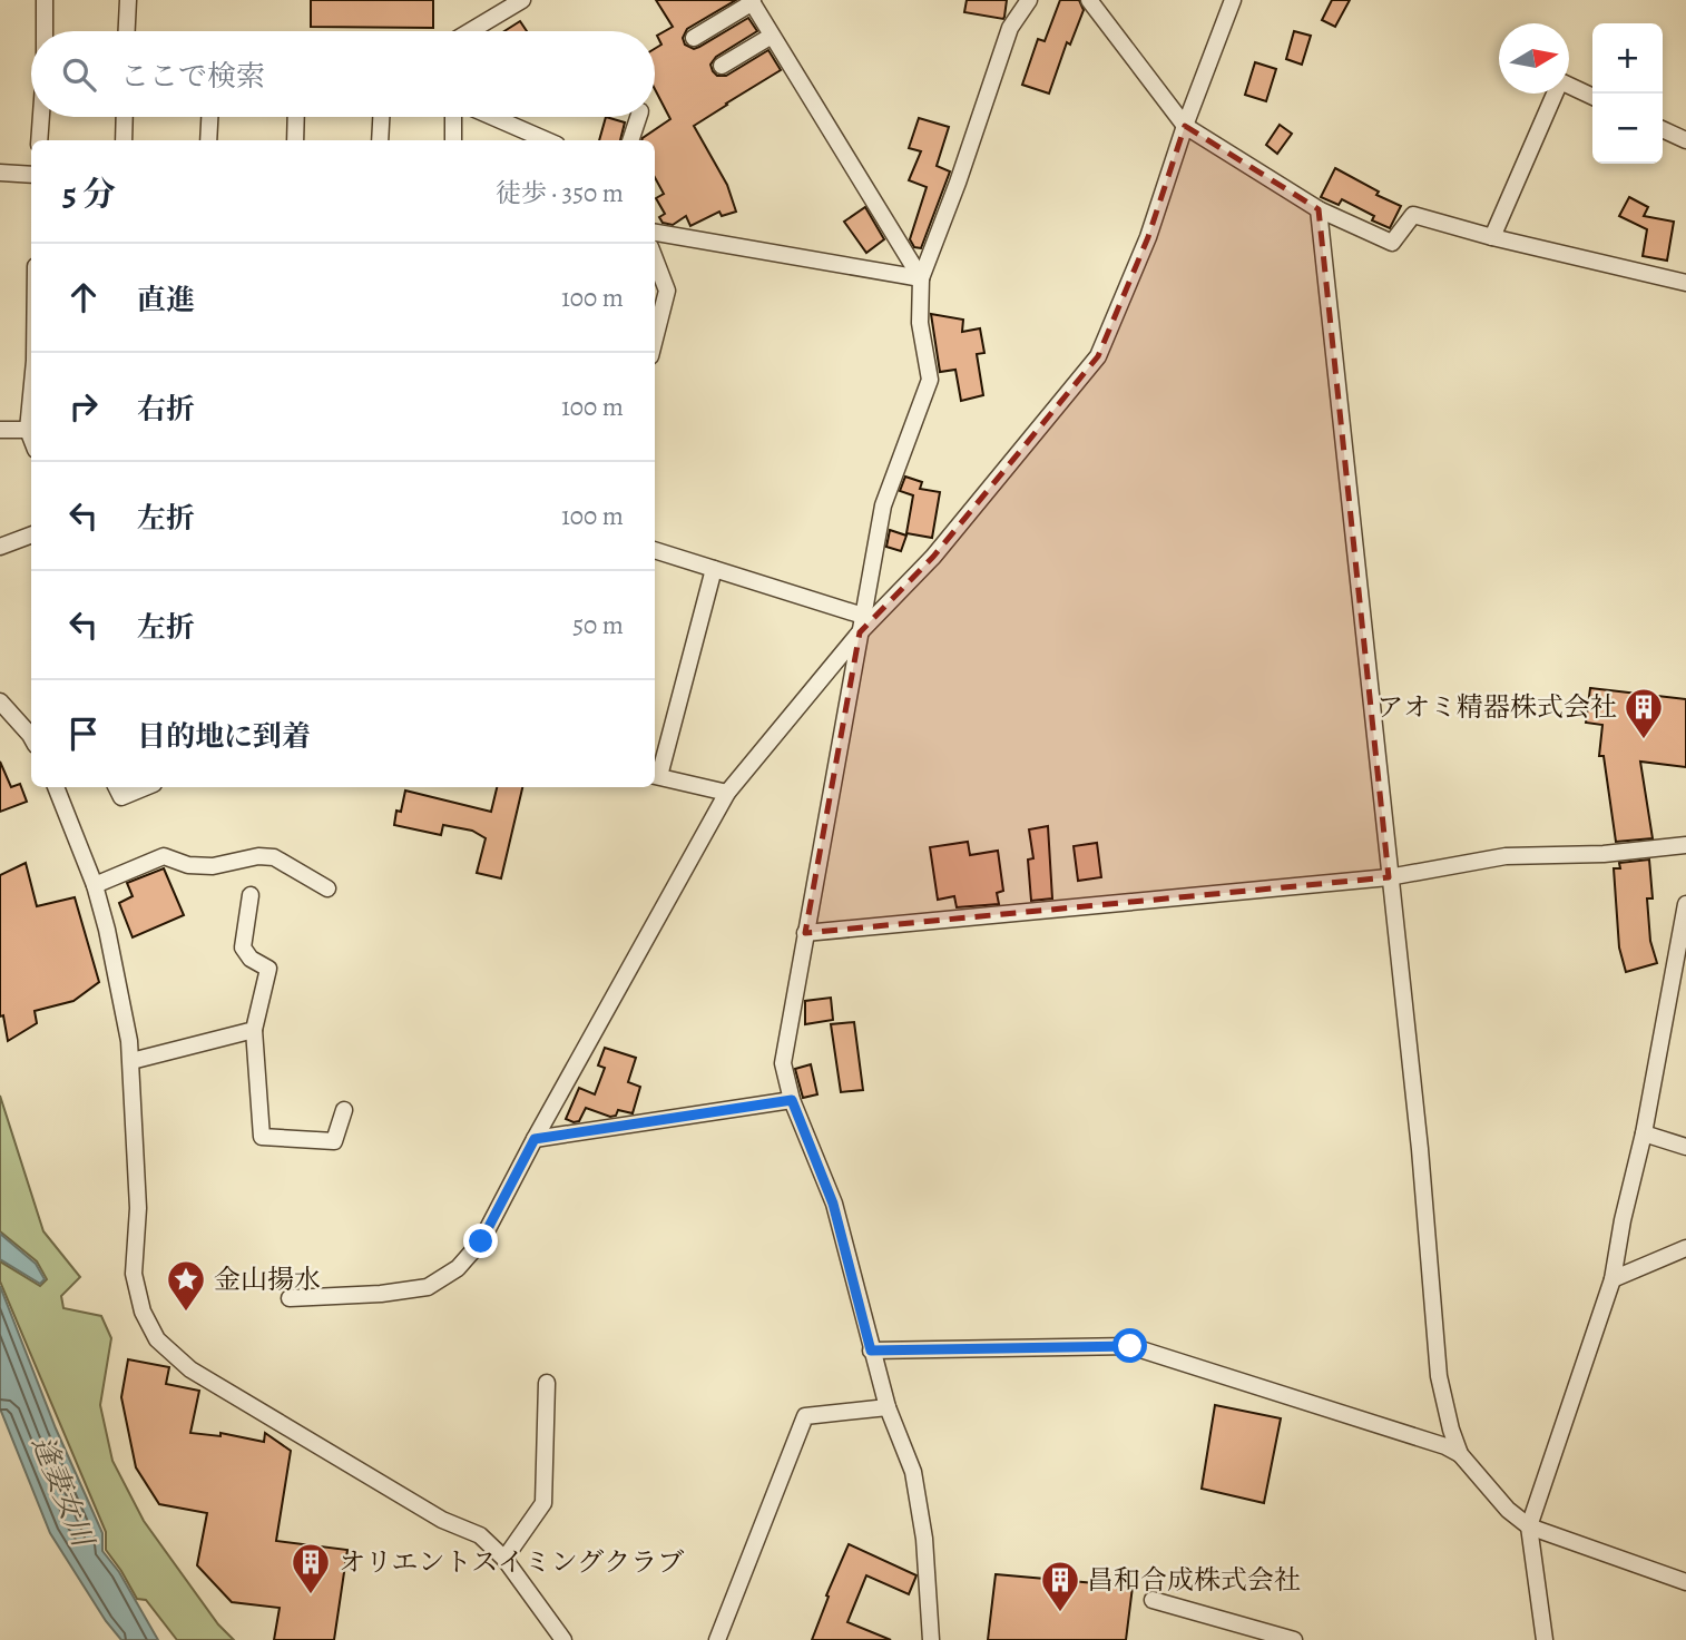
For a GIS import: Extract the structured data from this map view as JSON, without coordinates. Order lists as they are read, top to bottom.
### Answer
{
  "water": ["逢妻女川"],
  "places": {
    "building": ["アオミ精器株式会社", "オリエントスイミングクラブ", "昌和合成株式会社"],
    "place": ["金山揚水"]
  },
  "north": "right",
  "page": {
    "map_buttons": ["+", "−"],
    "search": "ここで検索",
    "heading": ["5 分", "徒歩 · 350 m"],
    "list": [
      ["直進", "100 m"],
      ["右折", "100 m"],
      ["左折", "100 m"],
      ["左折", "50 m"],
      "目的地に到着"
    ]
  }
}
